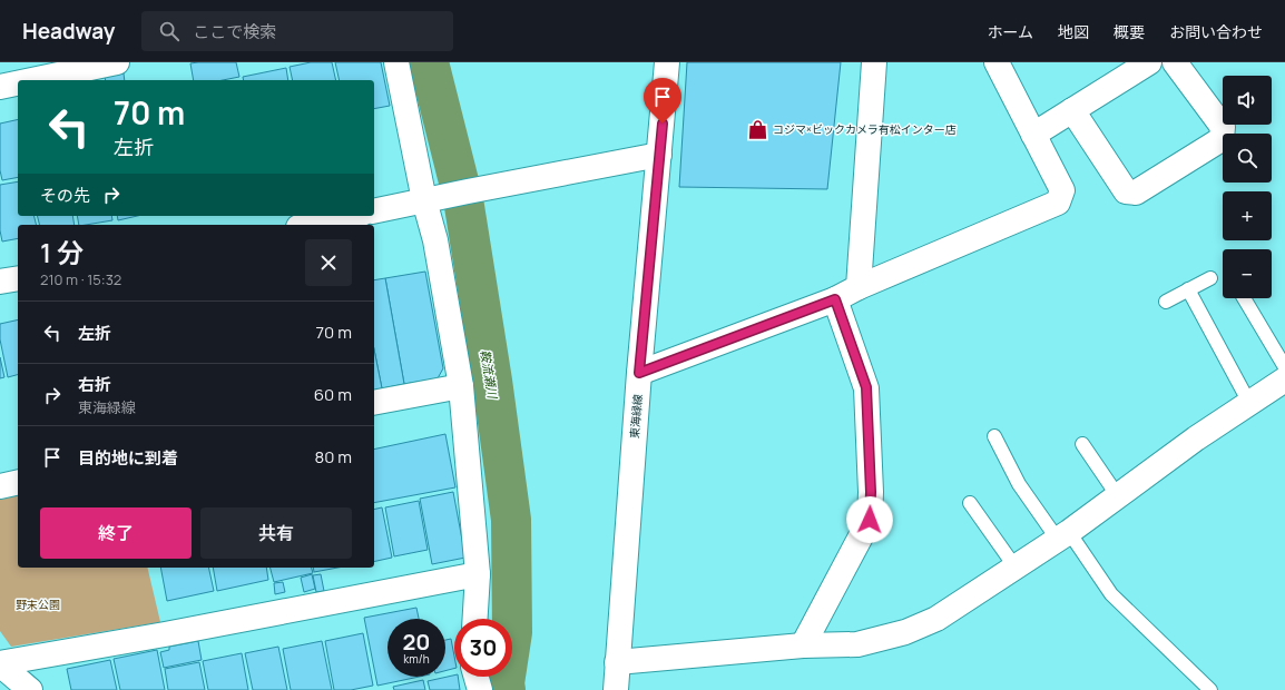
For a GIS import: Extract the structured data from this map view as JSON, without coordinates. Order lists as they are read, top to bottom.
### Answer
{
  "streets": {
    "street": ["東海緑線"]
  },
  "water": ["鞍流瀬川"],
  "parks": ["野末公園"],
  "places": {
    "shop": ["コジマ×ビックカメラ有松インター店"]
  },
  "page": {
    "header": "Headway",
    "search": "ここで検索",
    "nav": [
      "ホーム",
      "地図",
      "概要",
      "お問い合わせ"
    ],
    "map_buttons": ["+", "−"],
    "turn": ["70 m", "左折"],
    "then": "その先",
    "heading": ["1 分", "210 m · 15:32"],
    "list": [
      {
        "name": "左折",
        "value": "70 m"
      },
      {
        "name": "右折",
        "note": "東海緑線",
        "value": "60 m"
      },
      {
        "name": "目的地に到着",
        "value": "80 m"
      }
    ],
    "buttons": ["終了", "共有"],
    "speed": "20 km/h",
    "limit": "30"
  }
}
